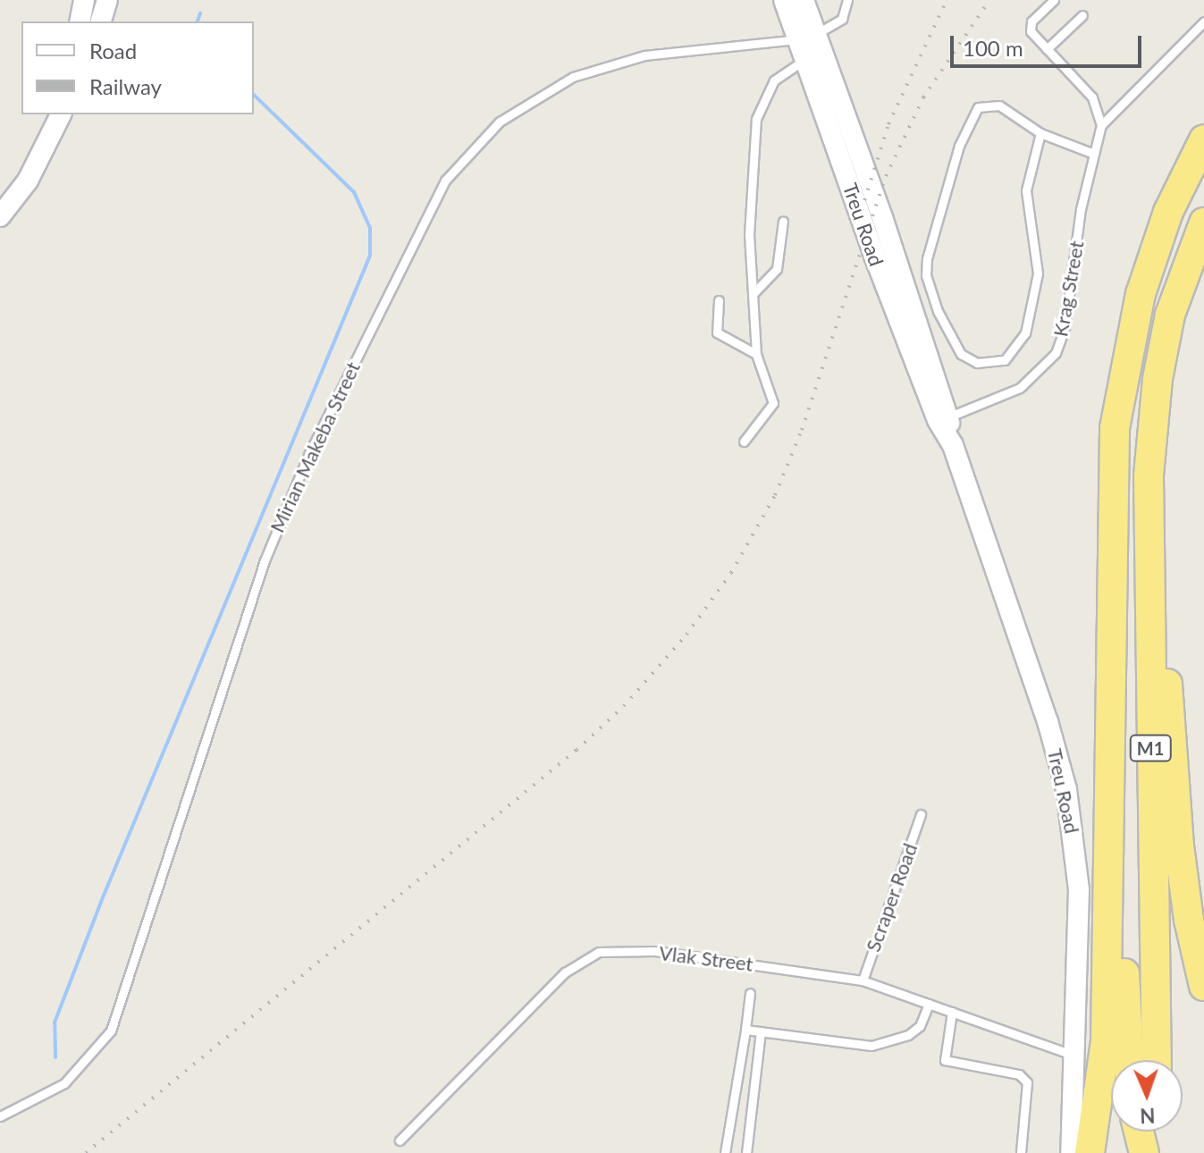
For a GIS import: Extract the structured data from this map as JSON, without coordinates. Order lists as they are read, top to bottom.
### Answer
{
  "streets": {
    "highway": ["M1"],
    "street": ["Treu Road"],
    "lane": [
      "Krag Street",
      "Mirian Makeba Street",
      "Scraper Road",
      "Vlak Street"
    ]
  },
  "crossings": [
    ["Treu Road", "Krag Street"],
    ["Treu Road", "Mirian Makeba Street"],
    ["Treu Road", "Vlak Street"],
    ["Scraper Road", "Vlak Street"]
  ],
  "legend": ["Road", "Railway"],
  "scale_bar": "100 m",
  "north": "bottom"
}
